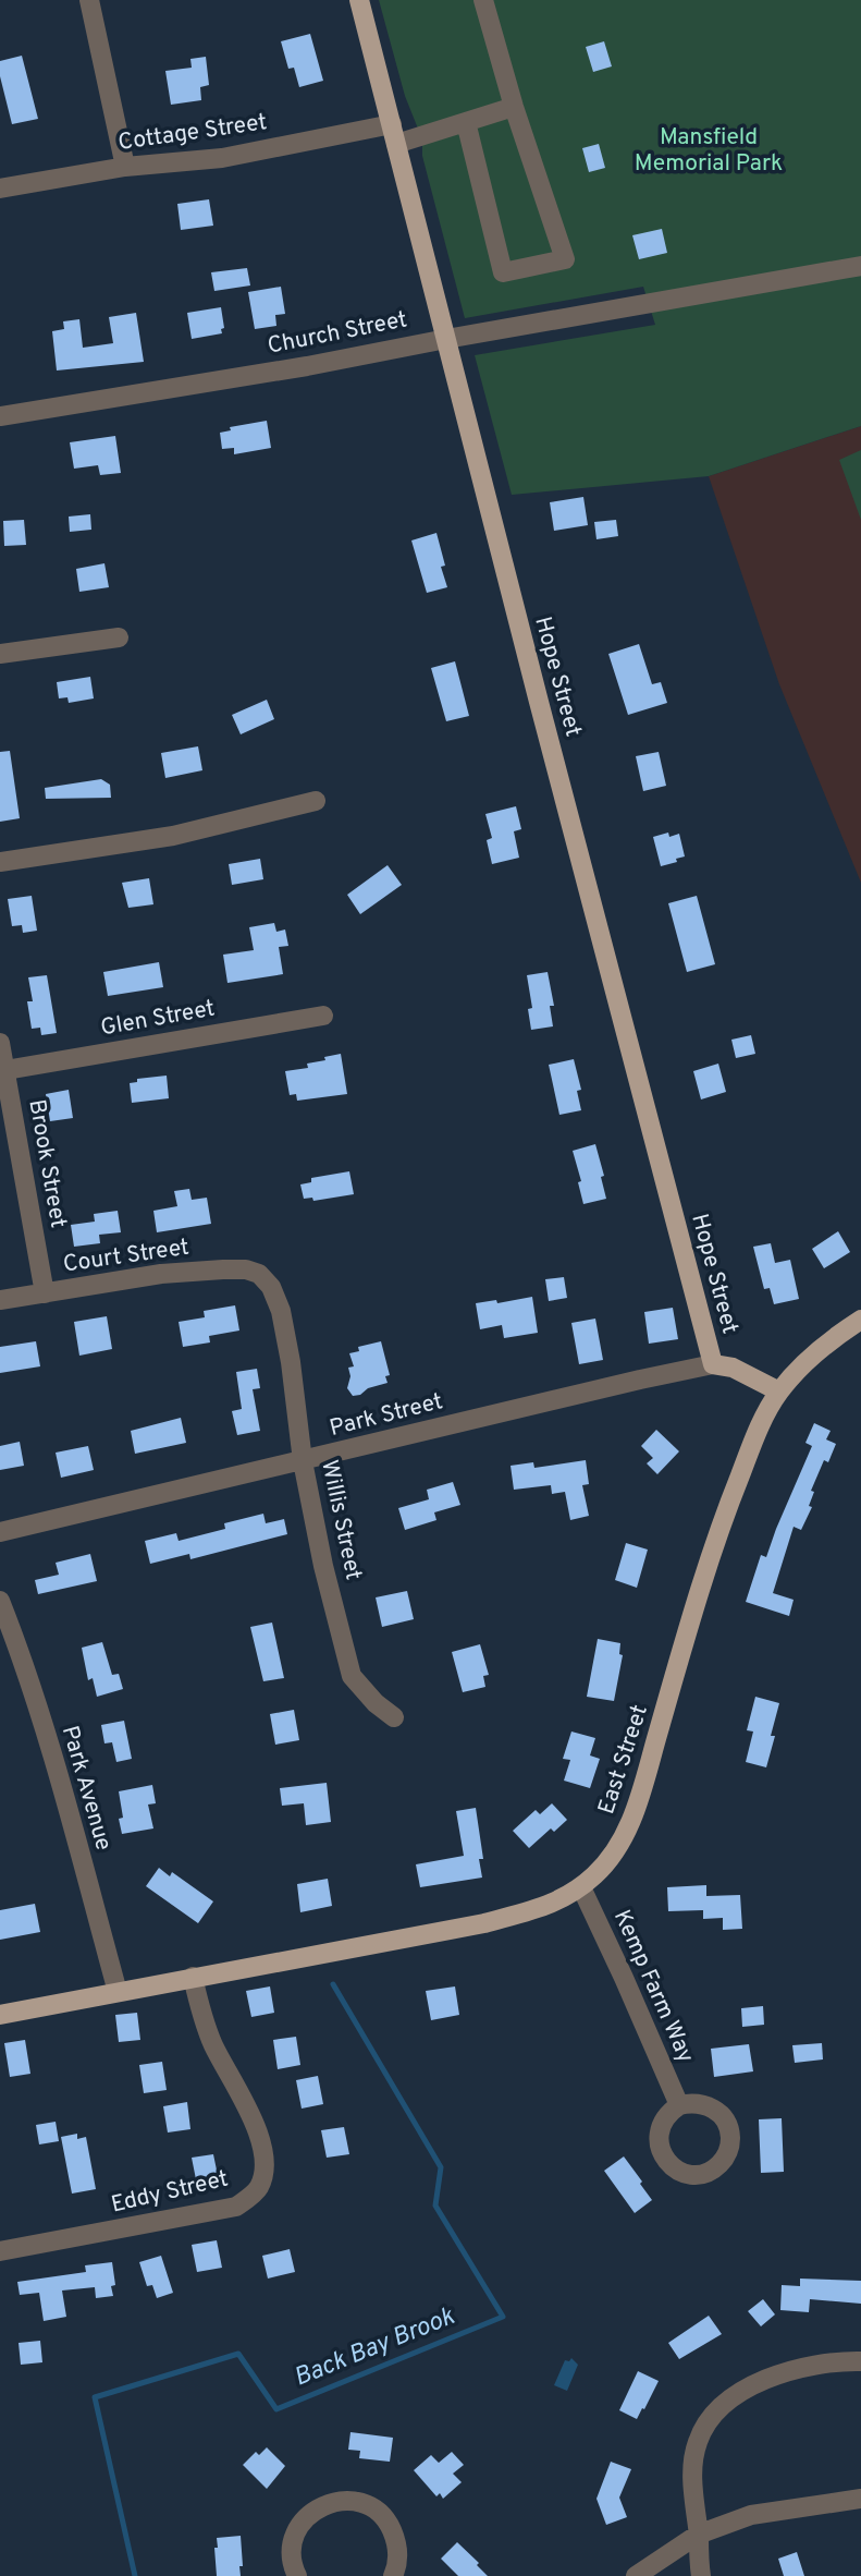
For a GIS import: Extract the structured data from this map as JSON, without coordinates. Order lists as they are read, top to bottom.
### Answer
{
  "streets": {
    "main road": ["Hope Street", "Park Street", "East Street"],
    "street": [
      "Cottage Street",
      "Church Street",
      "Glen Street",
      "Brook Street",
      "Court Street",
      "Willis Street",
      "Park Avenue",
      "Kemp Farm Way",
      "Eddy Street"
    ]
  },
  "crossings": [
    ["Cottage Street", "Hope Street"],
    ["Church Street", "Hope Street"],
    ["Hope Street", "Park Street"],
    ["Glen Street", "Brook Street"],
    ["Brook Street", "Court Street"],
    ["Court Street", "Willis Street"],
    ["Park Street", "Willis Street"],
    ["Park Street", "East Street"],
    ["East Street", "Park Avenue"],
    ["East Street", "Kemp Farm Way"],
    ["East Street", "Eddy Street"]
  ],
  "water": ["Back Bay Brook"],
  "parks": ["Mansfield Memorial Park"]
}
